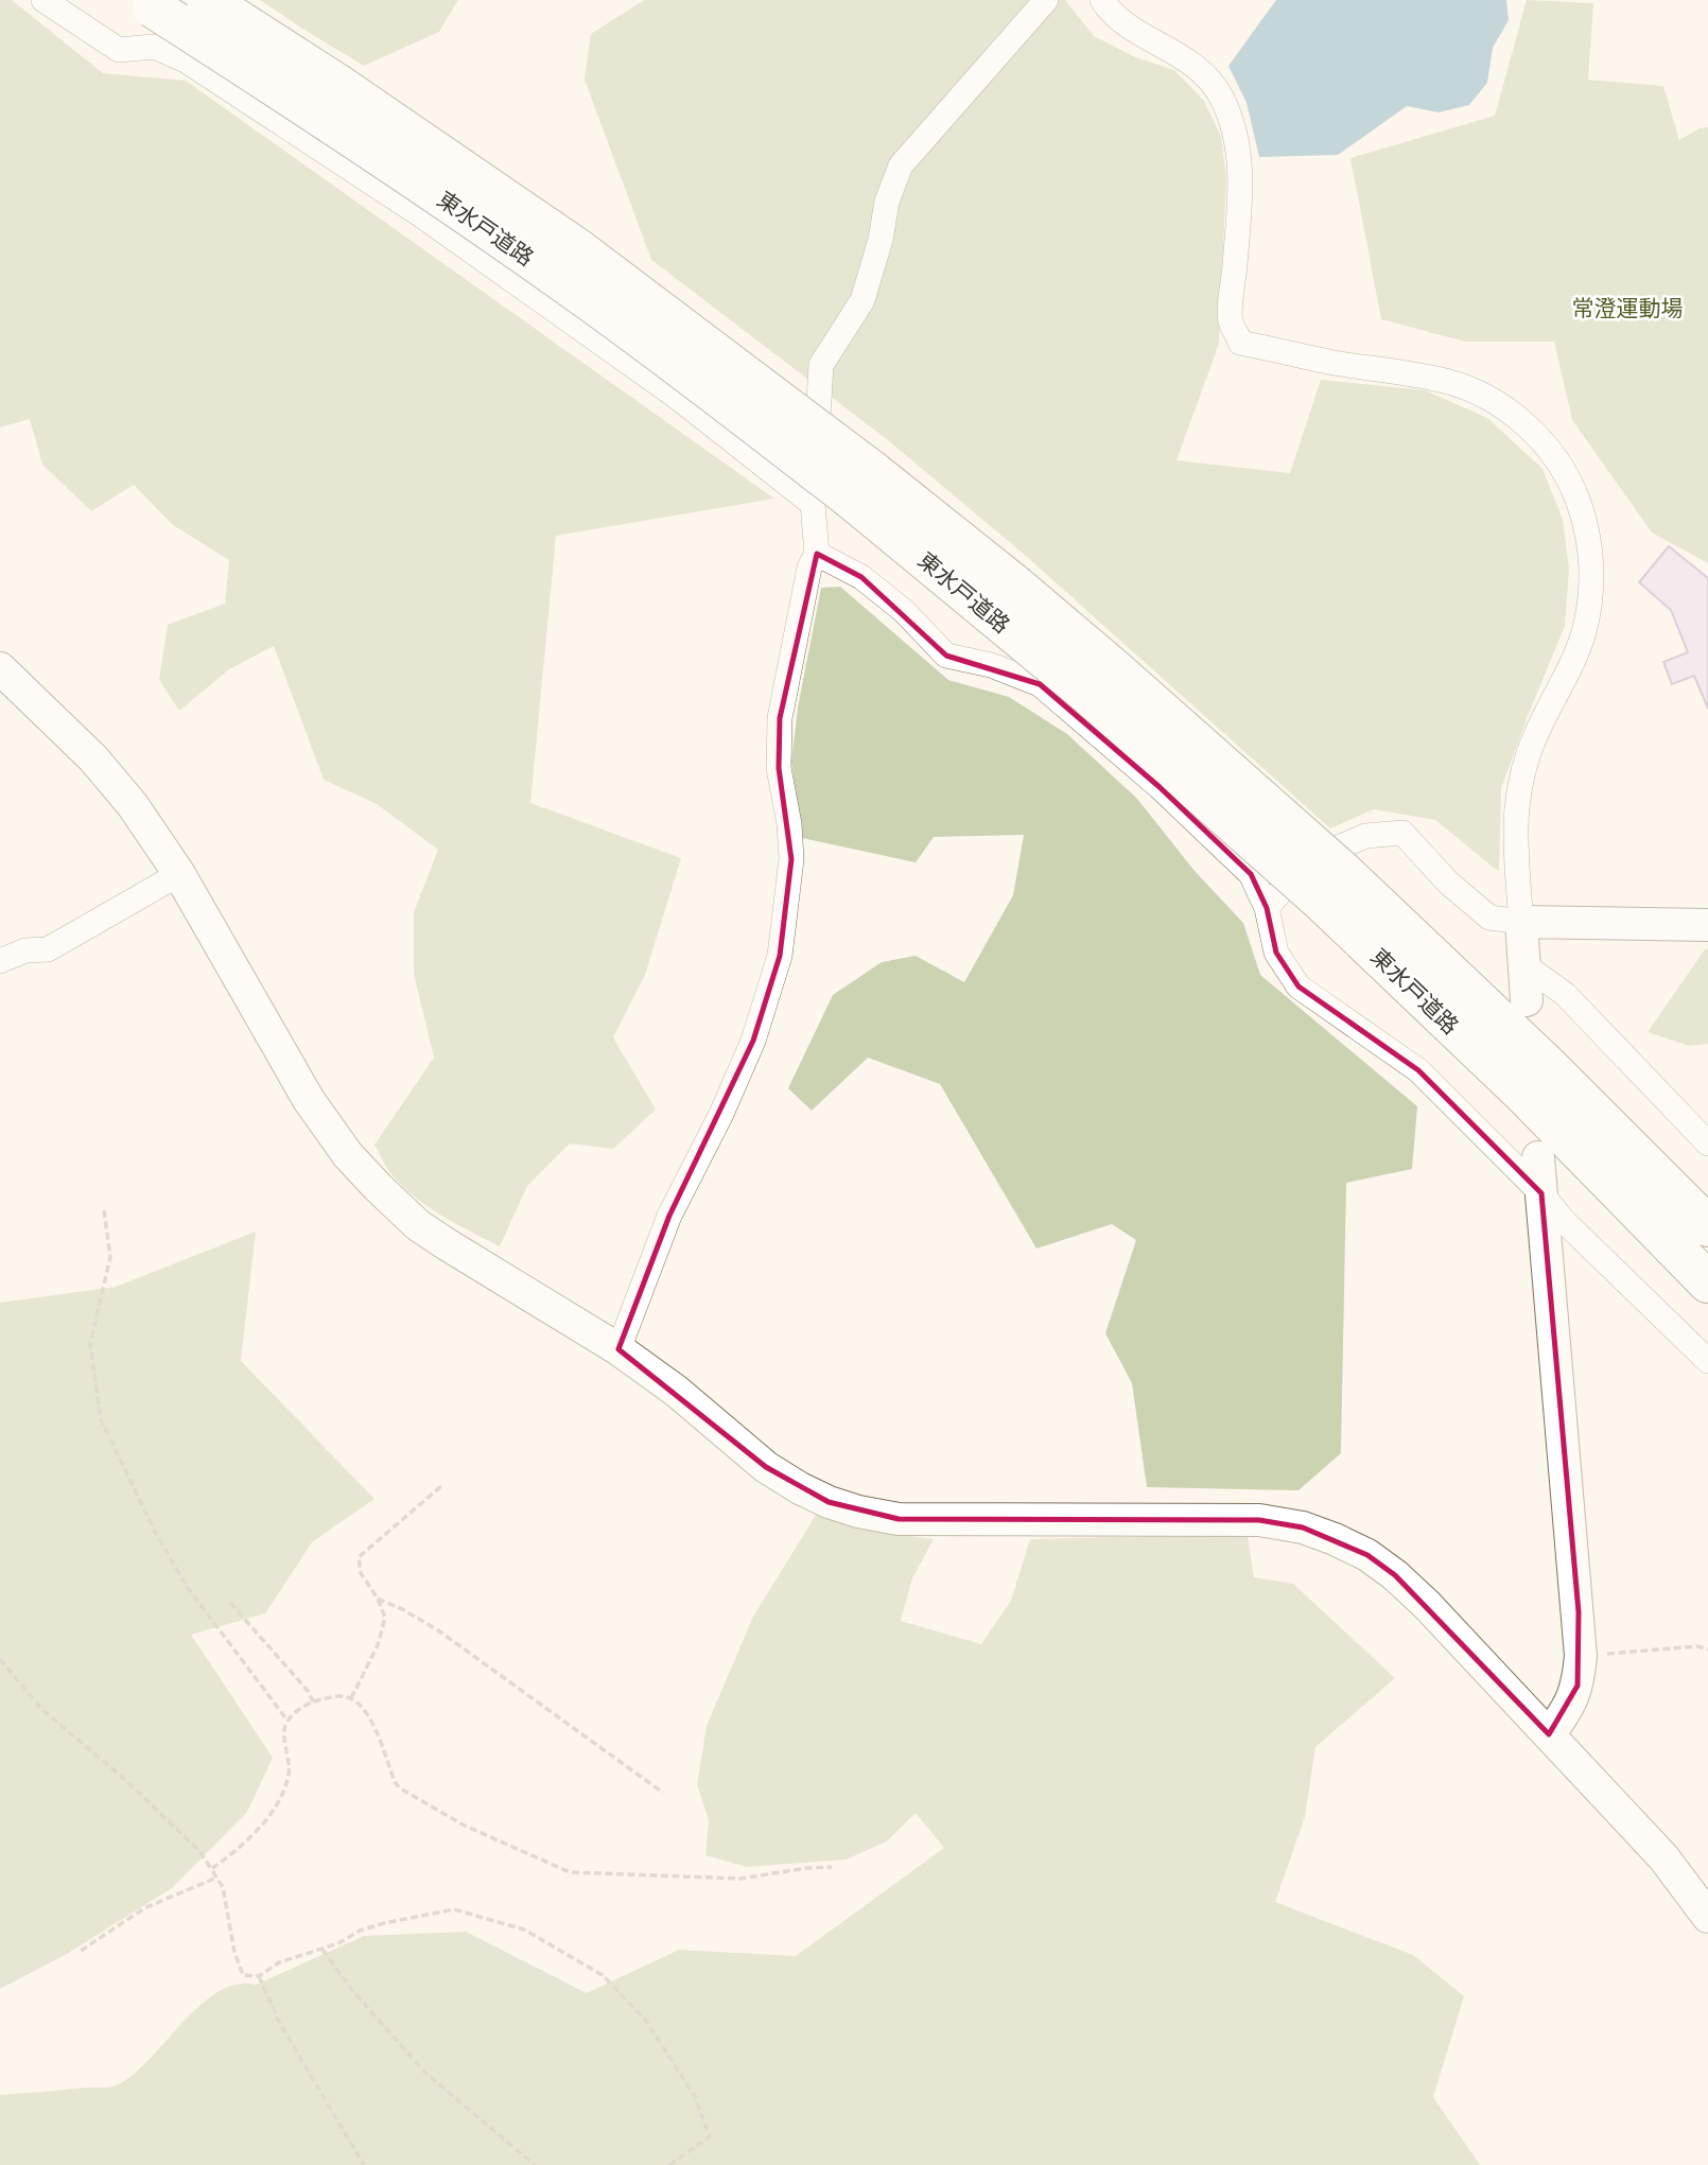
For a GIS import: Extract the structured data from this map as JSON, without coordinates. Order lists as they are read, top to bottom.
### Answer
{
  "streets": {
    "highway": ["東水戸道路"]
  },
  "parks": ["常澄運動場"]
}
